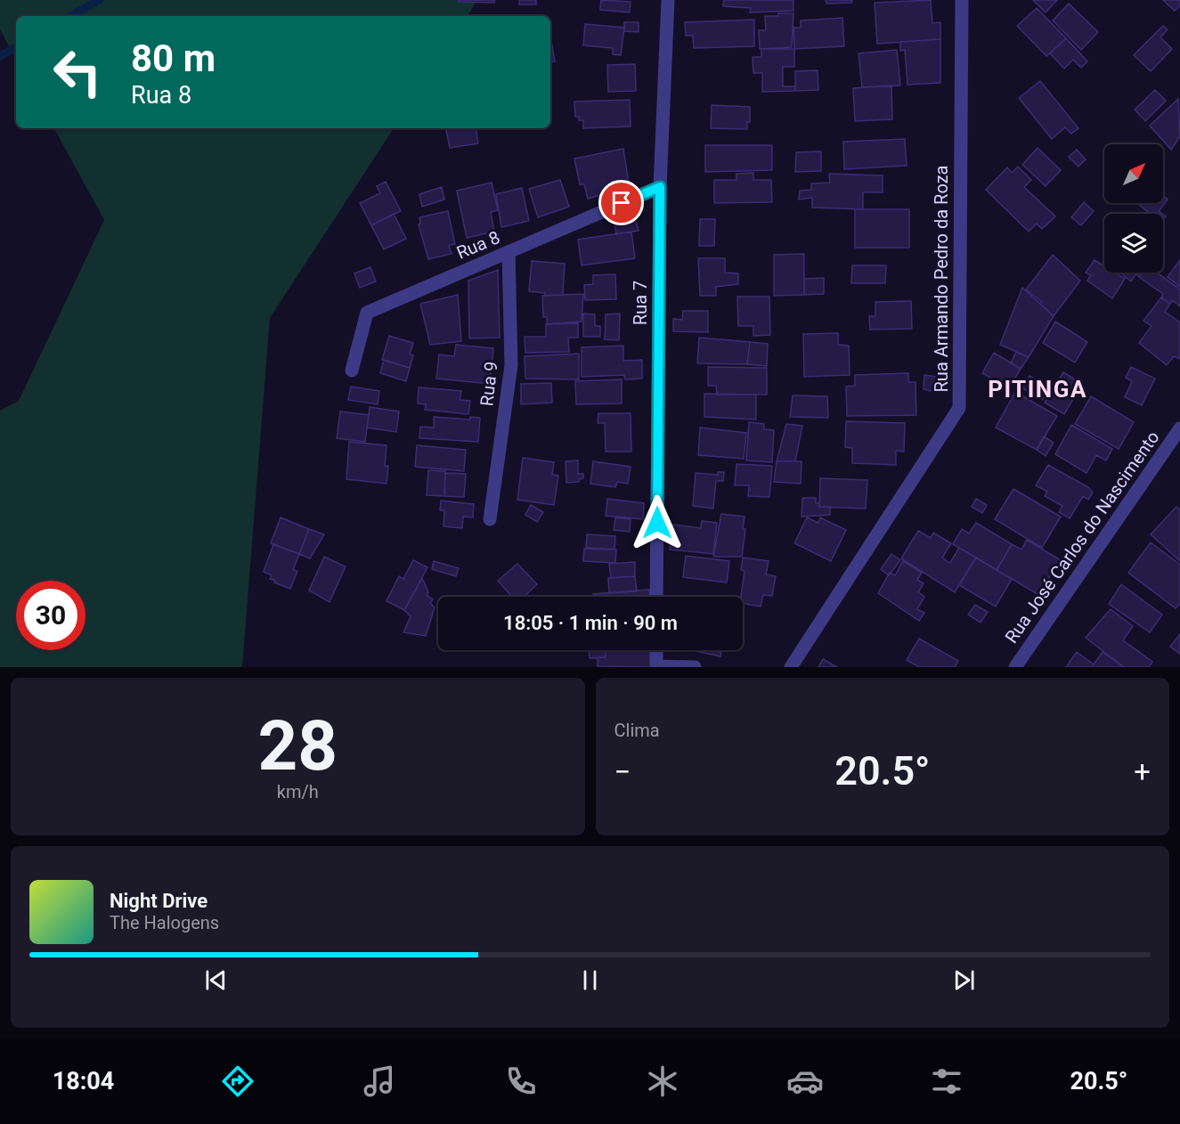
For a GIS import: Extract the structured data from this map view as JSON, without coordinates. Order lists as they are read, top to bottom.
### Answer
{
  "streets": {
    "street": [
      "Rua 8",
      "Rua Armando Pedro da Roza",
      "Rua 7",
      "Rua 9",
      "Rua José Carlos do Nascimento"
    ]
  },
  "crossings": [
    ["Rua 8", "Rua 7"],
    ["Rua 8", "Rua 9"]
  ],
  "districts": ["PITINGA"],
  "north": "top right",
  "page": {
    "turn": ["80 m", "Rua 8"],
    "limit": "30",
    "trip": "18:05 · 1 min · 90 m",
    "tile": [
      ["28", "km/h"],
      "Clima"
    ],
    "heat": ["−", "20.5°", "+"],
    "song": ["Night Drive", "The Halogens"],
    "tabs": ["18:04", "20.5°"]
  }
}
